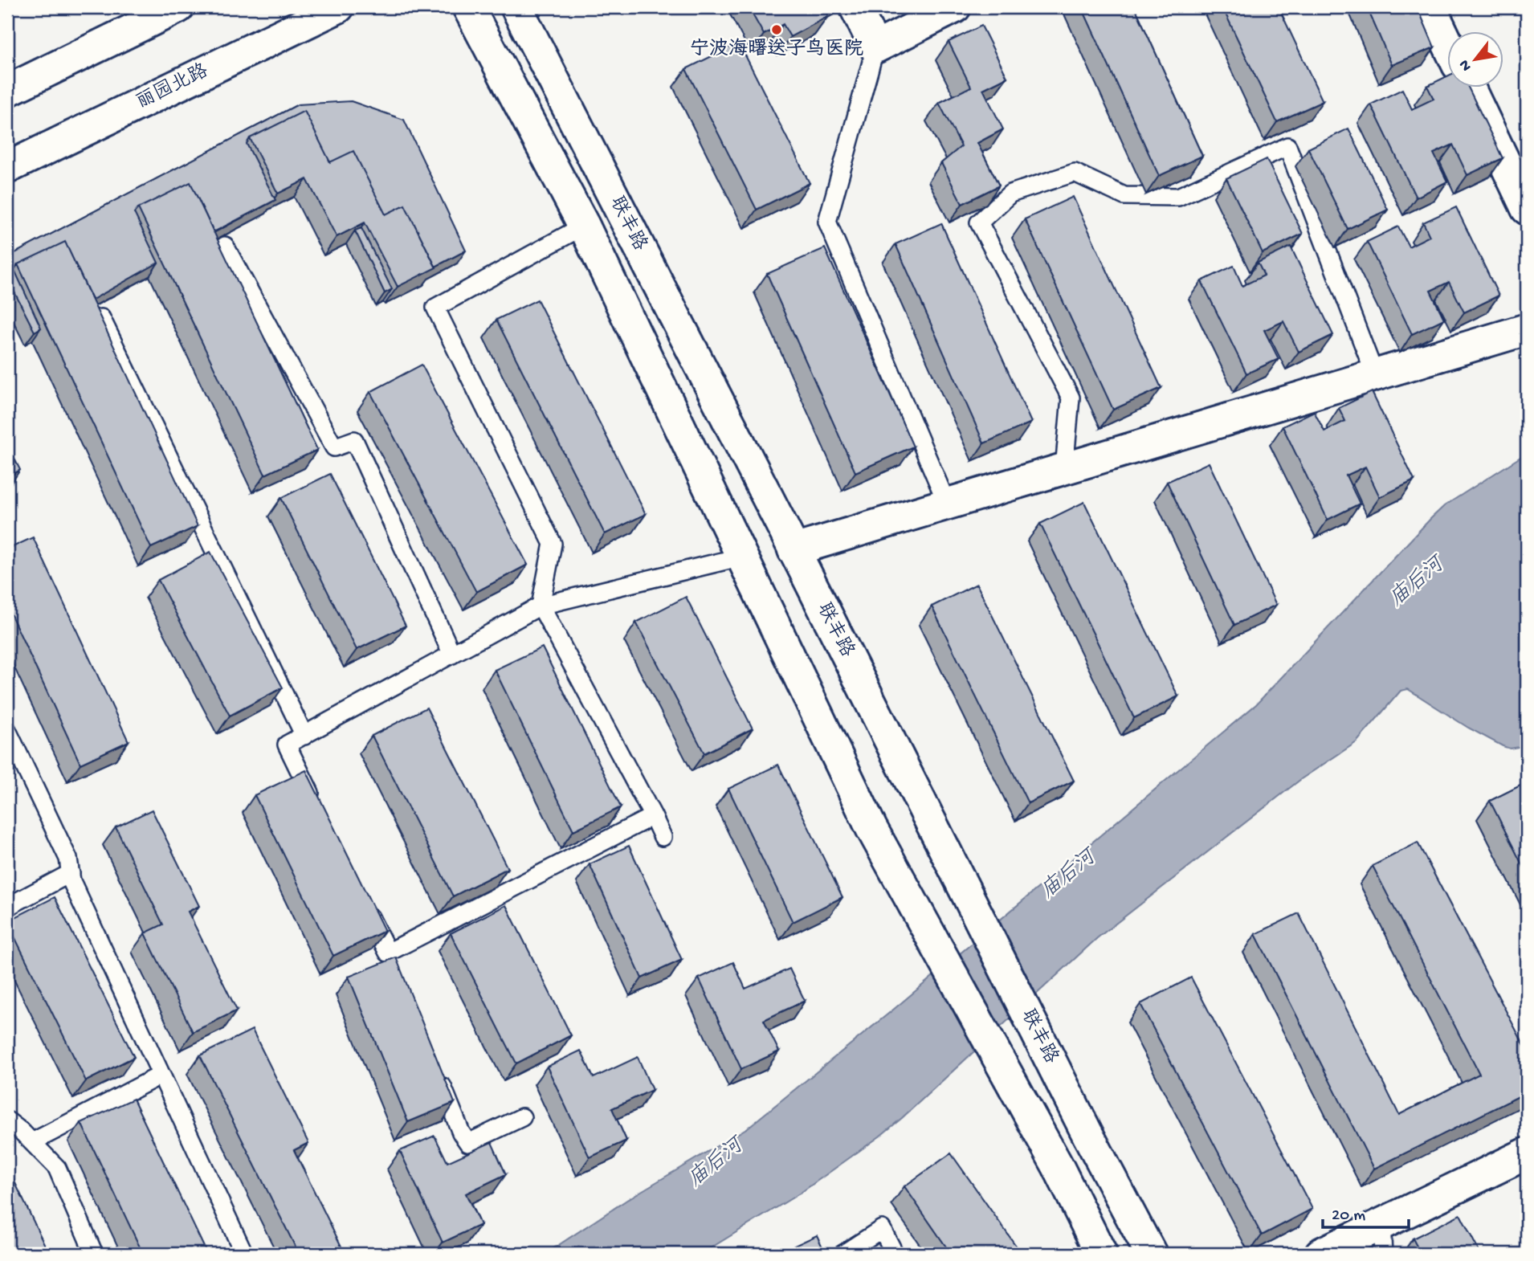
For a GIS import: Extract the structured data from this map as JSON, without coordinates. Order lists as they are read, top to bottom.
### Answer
{
  "streets": {
    "main road": ["丽园北路", "联丰路"]
  },
  "water": ["庙后河"],
  "places": ["宁波海曙送子鸟医院"],
  "scale_bar": "20 m",
  "north": "bottom left"
}
